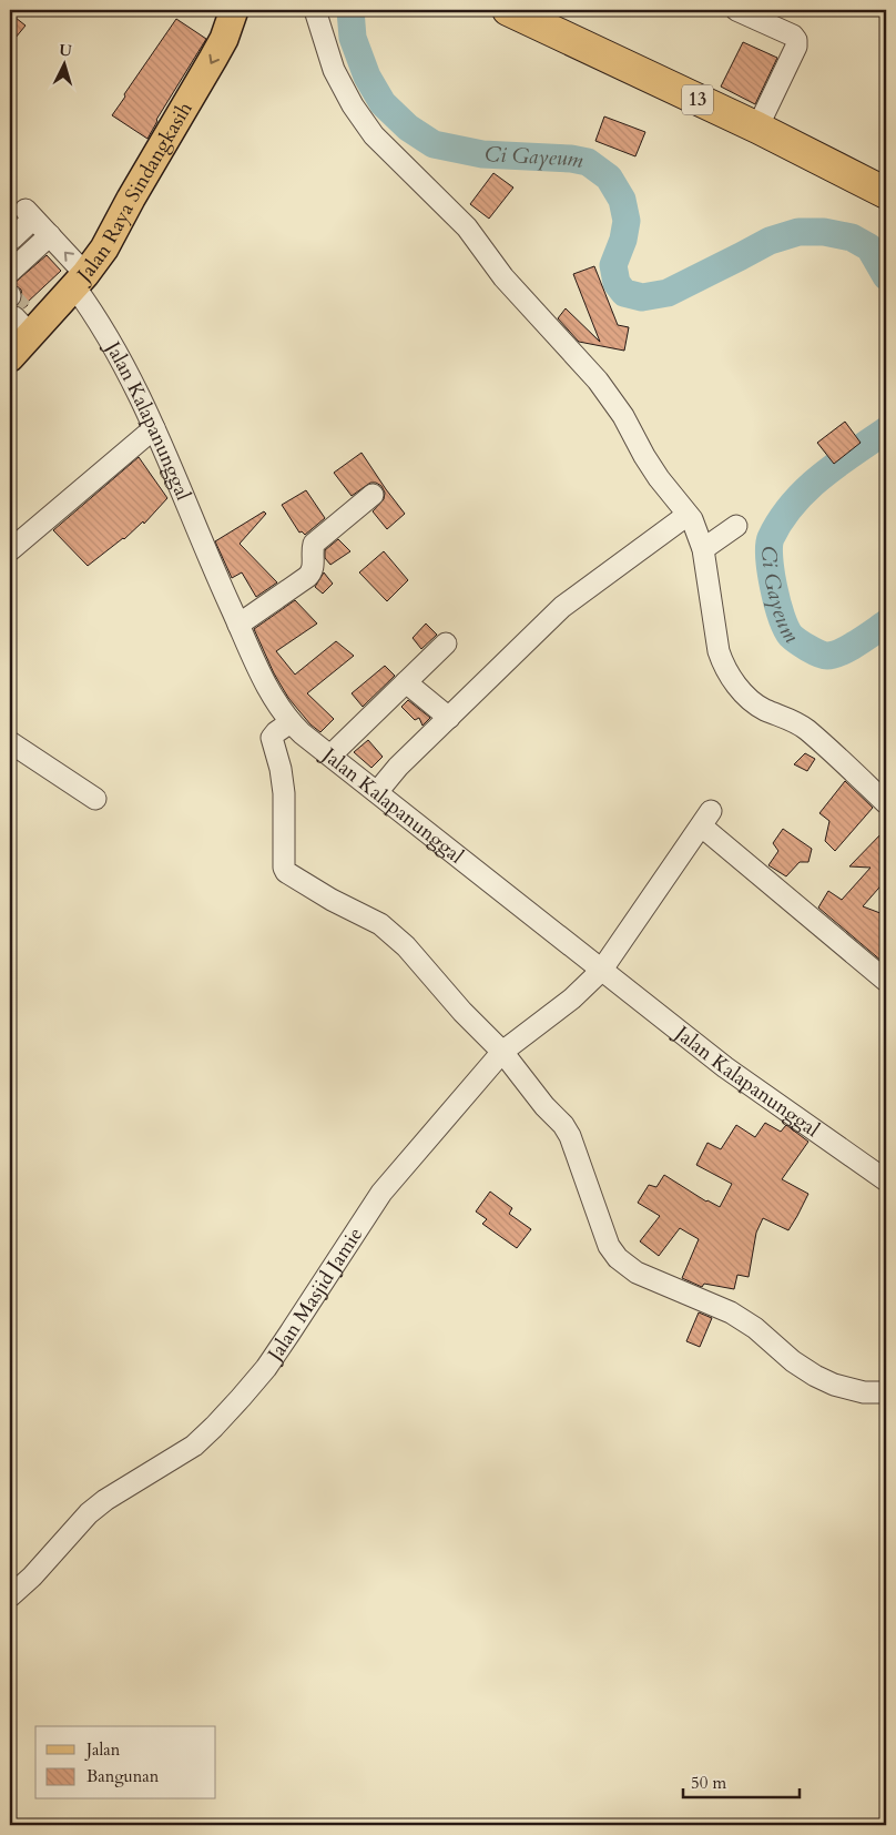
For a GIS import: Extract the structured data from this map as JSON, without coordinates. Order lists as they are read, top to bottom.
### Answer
{
  "streets": {
    "highway": ["13"],
    "main road": ["Jalan Raya Sindangkasih"],
    "street": ["Jalan Kalapanunggal", "Jalan Masjid Jamie"]
  },
  "crossings": [
    ["Jalan Raya Sindangkasih", "Jalan Kalapanunggal"],
    ["Jalan Kalapanunggal", "Jalan Masjid Jamie"]
  ],
  "one_way": ["Jalan Raya Sindangkasih"],
  "water": ["Ci Gayeum"],
  "legend": ["Jalan", "Bangunan"],
  "scale_bar": "50 m",
  "north": "top"
}
